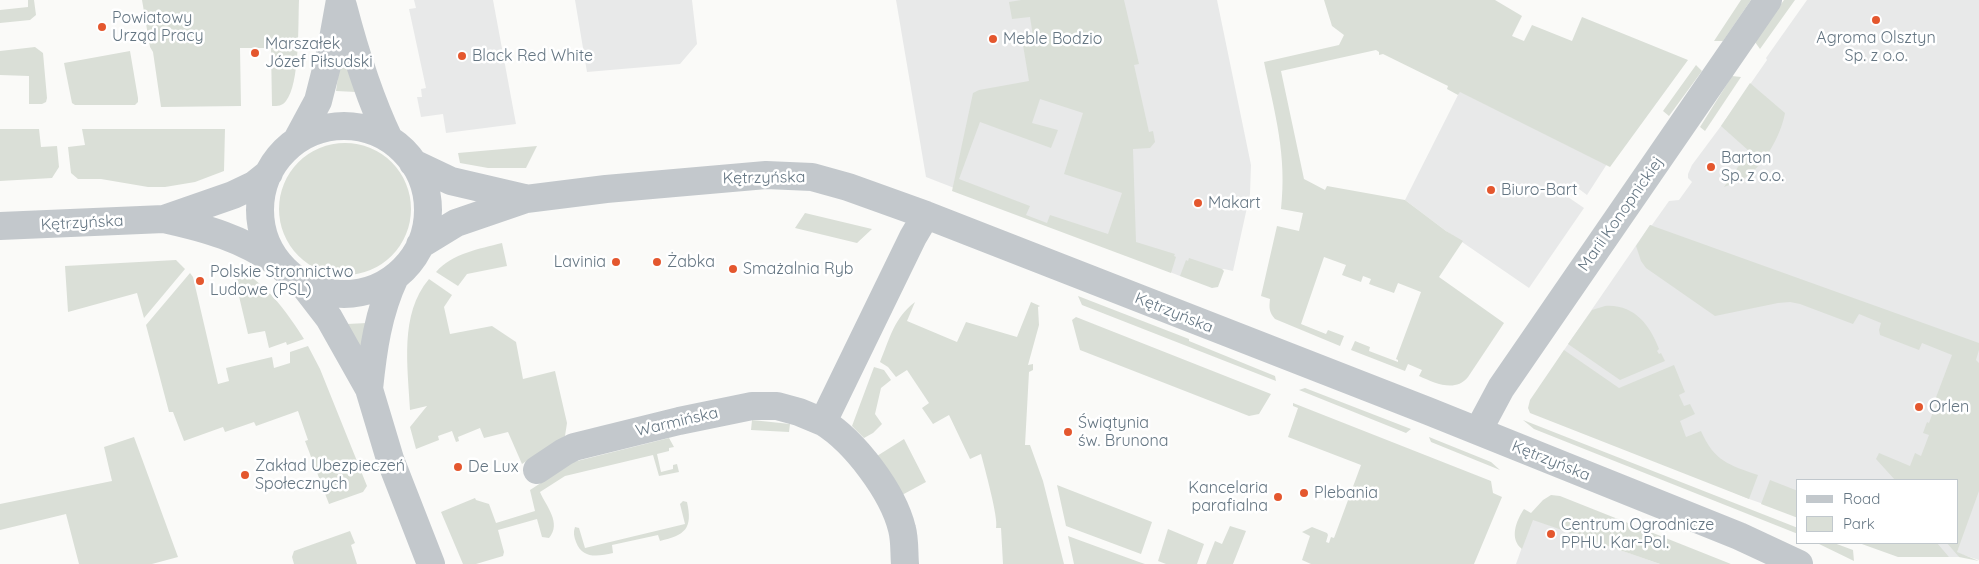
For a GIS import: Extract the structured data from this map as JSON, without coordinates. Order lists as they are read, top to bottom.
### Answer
{
  "streets": {
    "street": ["Kętrzyńska", "Marii Konopnickiej", "Warmińska"]
  },
  "crossings": [
    ["Kętrzyńska", "Marii Konopnickiej"]
  ],
  "places": [
    "Agroma Olsztyn Sp. z o.o.",
    "Powiatowy Urząd Pracy",
    "Meble Bodzio",
    "Marszałek Józef Piłsudski",
    "Black Red White",
    "Barton Sp. z o.o.",
    "Biuro-Bart",
    "Makart",
    "Lavinia",
    "Żabka",
    "Smażalnia Ryb",
    "Polskie Stronnictwo Ludowe (PSL)",
    "Orlen",
    "Świątynia św. Brunona",
    "De Lux",
    "Zakład Ubezpieczeń Społecznych",
    "Plebania",
    "Kancelaria parafialna",
    "Centrum Ogrodnicze PPHU. Kar-Pol."
  ],
  "legend": ["Road", "Park"]
}
